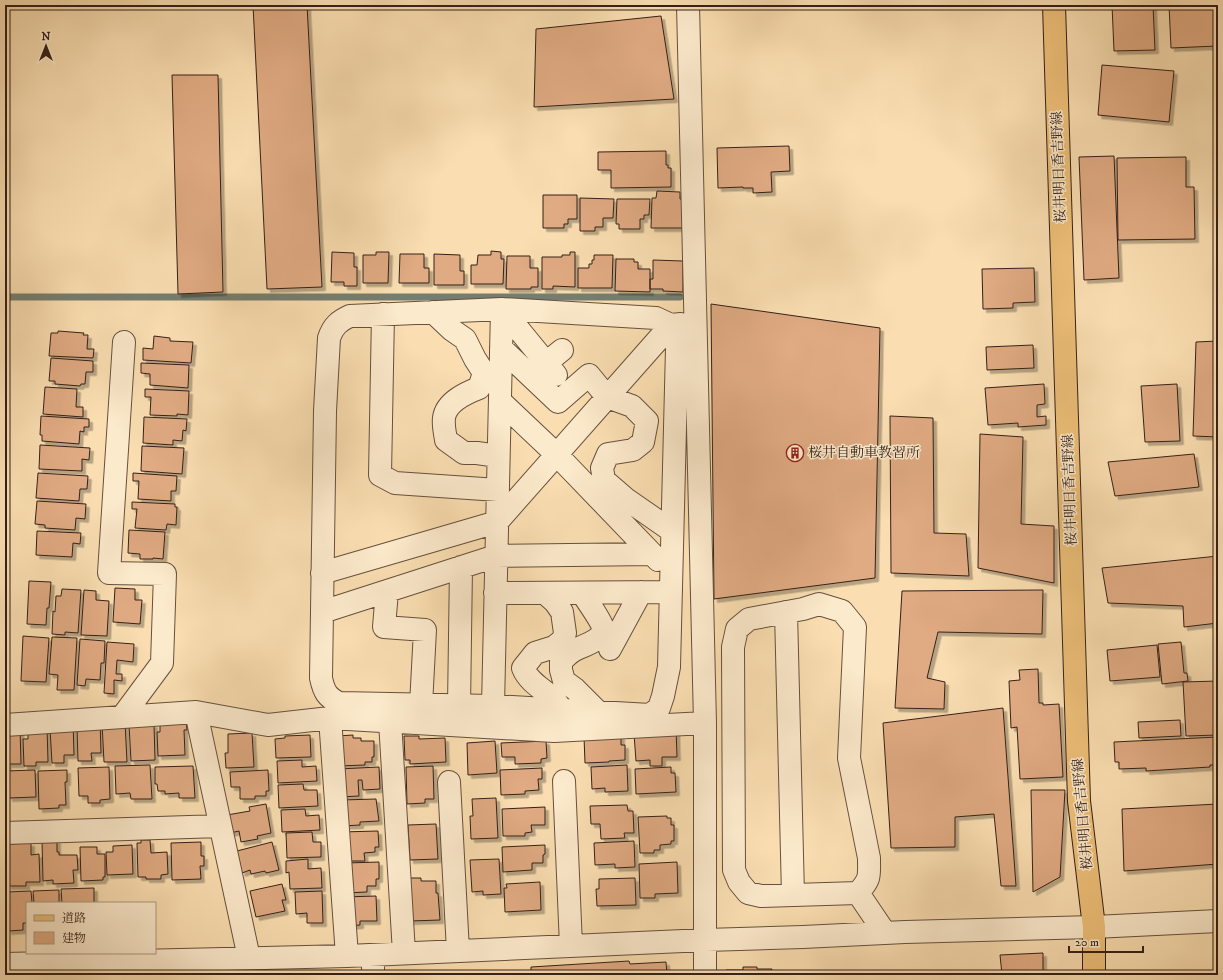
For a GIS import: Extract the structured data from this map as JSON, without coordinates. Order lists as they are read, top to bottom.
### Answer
{
  "streets": {
    "main road": ["桜井明日香吉野線"]
  },
  "places": {
    "building": ["桜井自動車教習所"]
  },
  "legend": ["道路", "建物"],
  "scale_bar": "20 m",
  "north": "top"
}
